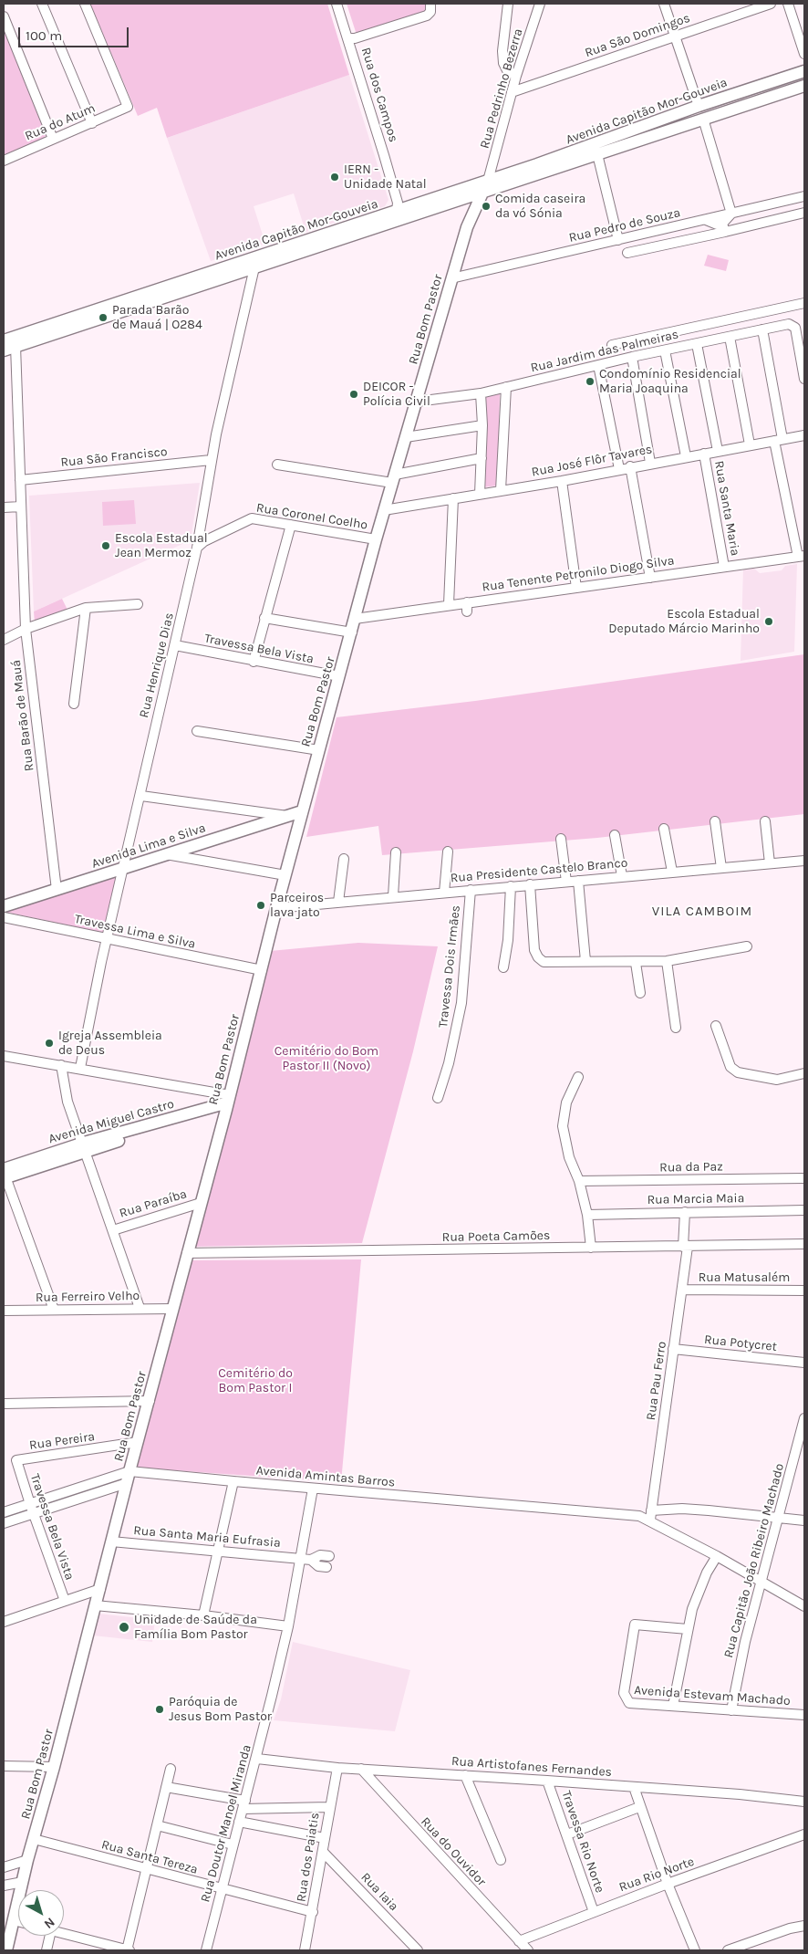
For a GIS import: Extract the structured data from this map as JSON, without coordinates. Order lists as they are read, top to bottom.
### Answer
{
  "streets": {
    "main road": [
      "Avenida Capitão Mor-Gouveia",
      "Rua Bom Pastor",
      "Avenida Lima e Silva",
      "Avenida Miguel Castro"
    ],
    "street": [
      "Rua São Domingos",
      "Rua Pedrinho Bezerra",
      "Rua dos Campos",
      "Rua do Atum",
      "Rua Pedro de Souza",
      "Rua Jardim das Palmeiras",
      "Rua São Francisco",
      "Rua José Flôr Tavares",
      "Rua Santa Maria",
      "Rua Coronel Coelho",
      "Rua Tenente Petronilo Diogo Silva",
      "Travessa Bela Vista",
      "Rua Henrique Dias",
      "Rua Barão de Mauá",
      "Rua Presidente Castelo Branco",
      "Travessa Lima e Silva",
      "Travessa Dois Irmães",
      "Rua da Paz",
      "Rua Marcia Maia",
      "Rua Paraíba",
      "Rua Poeta Camões",
      "Rua Matusalém",
      "Rua Ferreiro Velho",
      "Rua Potycret",
      "Rua Pau Ferro",
      "Rua Pereira",
      "Avenida Amintas Barros",
      "Rua Santa Maria Eufrasia",
      "Rua Capitão João Ribeiro Machado",
      "Avenida Estevam Machado",
      "Rua Artistofanes Fernandes",
      "Rua Doutor Manoel Miranda",
      "Travessa Rio Norte",
      "Rua do Ouvidor",
      "Rua Santa Tereza",
      "Rua dos Paiatis",
      "Rua Rio Norte",
      "Rua Iaia"
    ]
  },
  "crossings": [
    ["Rua São Domingos", "Rua Pedrinho Bezerra"],
    ["Rua Pedrinho Bezerra", "Avenida Capitão Mor-Gouveia"],
    ["Rua Pedrinho Bezerra", "Rua Bom Pastor"],
    ["Rua dos Campos", "Avenida Capitão Mor-Gouveia"],
    ["Avenida Capitão Mor-Gouveia", "Rua Bom Pastor"],
    ["Avenida Capitão Mor-Gouveia", "Rua Henrique Dias"],
    ["Avenida Capitão Mor-Gouveia", "Rua Barão de Mauá"],
    ["Rua Pedro de Souza", "Rua Bom Pastor"],
    ["Rua Bom Pastor", "Rua Jardim das Palmeiras"],
    ["Rua Bom Pastor", "Rua José Flôr Tavares"],
    ["Rua Bom Pastor", "Rua Coronel Coelho"],
    ["Rua Bom Pastor", "Rua Tenente Petronilo Diogo Silva"],
    ["Rua Bom Pastor", "Travessa Bela Vista"],
    ["Rua Bom Pastor", "Avenida Lima e Silva"],
    ["Rua Bom Pastor", "Rua Presidente Castelo Branco"],
    ["Rua Bom Pastor", "Travessa Lima e Silva"],
    ["Rua Bom Pastor", "Avenida Miguel Castro"],
    ["Rua Bom Pastor", "Rua Paraíba"],
    ["Rua Bom Pastor", "Rua Poeta Camões"],
    ["Rua Bom Pastor", "Rua Ferreiro Velho"],
    ["Rua Bom Pastor", "Rua Pereira"],
    ["Rua Bom Pastor", "Avenida Amintas Barros"],
    ["Rua Bom Pastor", "Rua Santa Maria Eufrasia"],
    ["Rua Bom Pastor", "Rua Santa Tereza"],
    ["Rua São Francisco", "Rua Henrique Dias"],
    ["Rua São Francisco", "Rua Barão de Mauá"],
    ["Rua José Flôr Tavares", "Rua Santa Maria"],
    ["Rua Santa Maria", "Rua Tenente Petronilo Diogo Silva"],
    ["Rua Coronel Coelho", "Rua Henrique Dias"],
    ["Travessa Bela Vista", "Rua Henrique Dias"],
    ["Travessa Bela Vista", "Rua Pereira"],
    ["Travessa Bela Vista", "Avenida Amintas Barros"],
    ["Rua Henrique Dias", "Avenida Lima e Silva"],
    ["Rua Henrique Dias", "Travessa Lima e Silva"],
    ["Rua Barão de Mauá", "Avenida Lima e Silva"],
    ["Rua Presidente Castelo Branco", "Travessa Dois Irmães"],
    ["Rua Marcia Maia", "Rua Pau Ferro"],
    ["Rua Poeta Camões", "Rua Pau Ferro"],
    ["Rua Matusalém", "Rua Pau Ferro"],
    ["Rua Potycret", "Rua Pau Ferro"],
    ["Rua Pau Ferro", "Avenida Amintas Barros"],
    ["Avenida Amintas Barros", "Rua Doutor Manoel Miranda"],
    ["Rua Santa Maria Eufrasia", "Rua Doutor Manoel Miranda"],
    ["Rua Capitão João Ribeiro Machado", "Avenida Estevam Machado"],
    ["Rua Artistofanes Fernandes", "Rua Doutor Manoel Miranda"],
    ["Rua Artistofanes Fernandes", "Travessa Rio Norte"],
    ["Rua Artistofanes Fernandes", "Rua do Ouvidor"],
    ["Rua Artistofanes Fernandes", "Rua dos Paiatis"],
    ["Rua Doutor Manoel Miranda", "Rua Santa Tereza"],
    ["Travessa Rio Norte", "Rua Rio Norte"],
    ["Rua do Ouvidor", "Rua Rio Norte"],
    ["Rua Santa Tereza", "Rua dos Paiatis"],
    ["Rua dos Paiatis", "Rua Iaia"]
  ],
  "districts": ["VILA CAMBOIM"],
  "parks": ["Cemitério do Bom Pastor II (Novo)", "Cemitério do Bom Pastor I"],
  "places": [
    "IERN - Unidade Natal",
    "Comida caseira da vó Sónia",
    "Parada Barão de Mauá | O284",
    "Condomínio Residencial Maria Joaquina",
    "DEICOR - Polícia Civil",
    "Escola Estadual Jean Mermoz",
    "Escola Estadual Deputado Márcio Marinho",
    "Parceiros lava jato",
    "Igreja Assembleia de Deus",
    "Unidade de Saúde da Família Bom Pastor",
    "Paróquia de Jesus Bom Pastor"
  ],
  "scale_bar": "100 m",
  "north": "bottom right"
}
